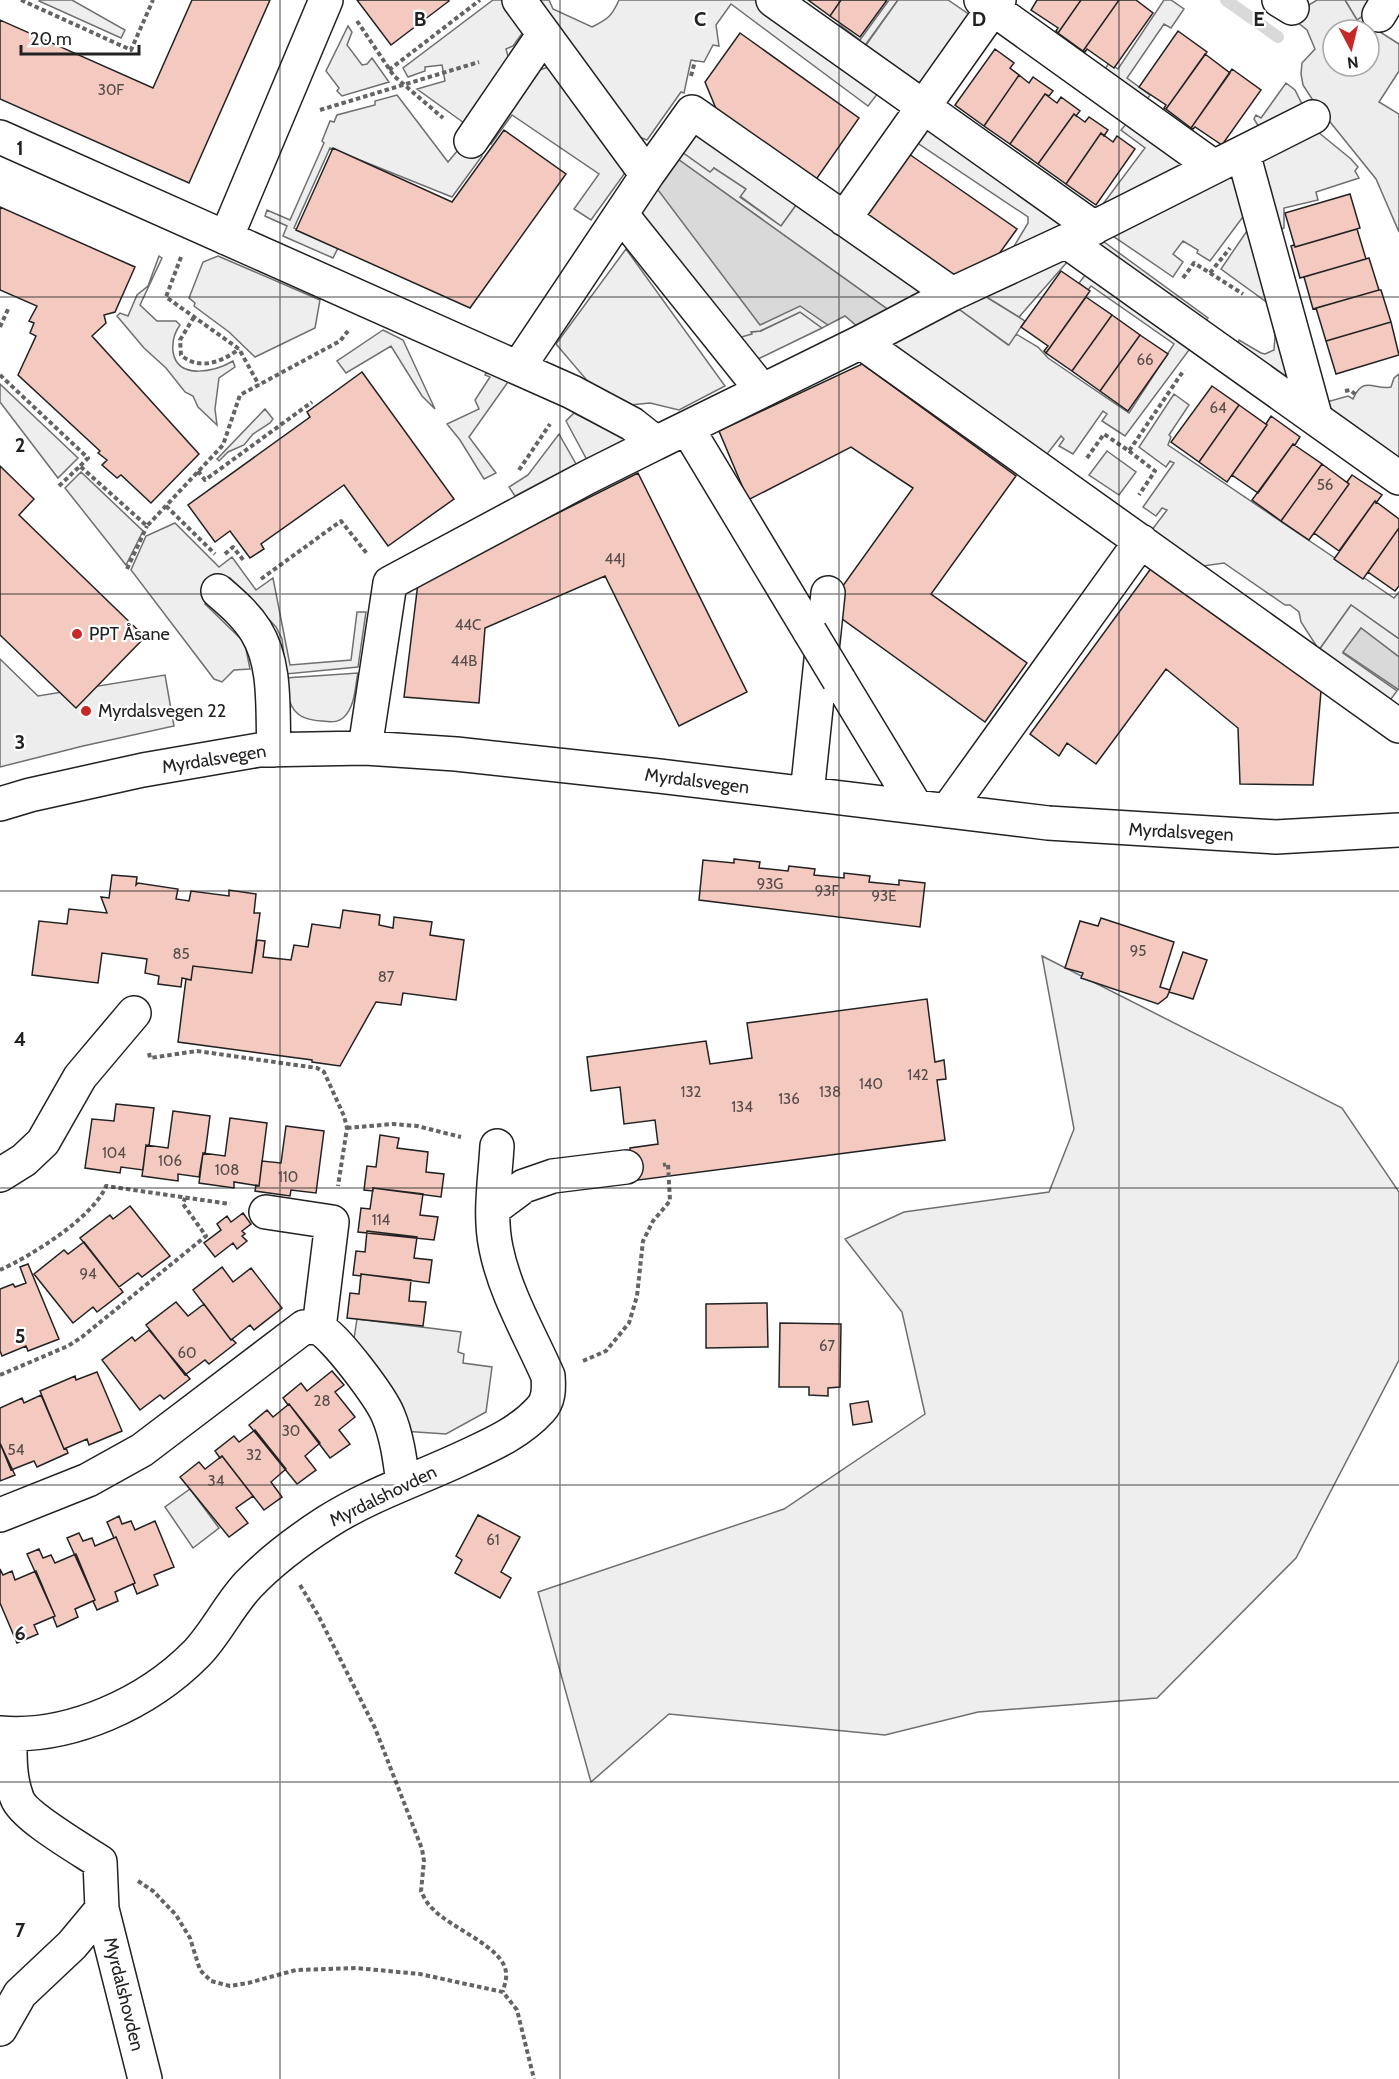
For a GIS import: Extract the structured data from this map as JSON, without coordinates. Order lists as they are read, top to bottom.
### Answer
{
  "streets": {
    "street": ["Myrdalsvegen", "Myrdalshovden"]
  },
  "places": ["PPT Åsane", "Myrdalsvegen 22"],
  "house_numbers": [
    "30F",
    "66",
    "64",
    "56",
    "44J",
    "44C",
    "44B",
    "93G",
    "93F",
    "93E",
    "95",
    "85",
    "87",
    "142",
    "140",
    "132",
    "138",
    "136",
    "134",
    "104",
    "106",
    "108",
    "110",
    "114",
    "94",
    "67",
    "60",
    "28",
    "30",
    "54",
    "32",
    "34",
    "61"
  ],
  "scale_bar": "20 m",
  "north": "bottom",
  "grid": {
    "columns": [
      "B",
      "C",
      "D",
      "E"
    ],
    "rows": [
      "1",
      "2",
      "3",
      "4",
      "5",
      "6",
      "7"
    ]
  }
}
